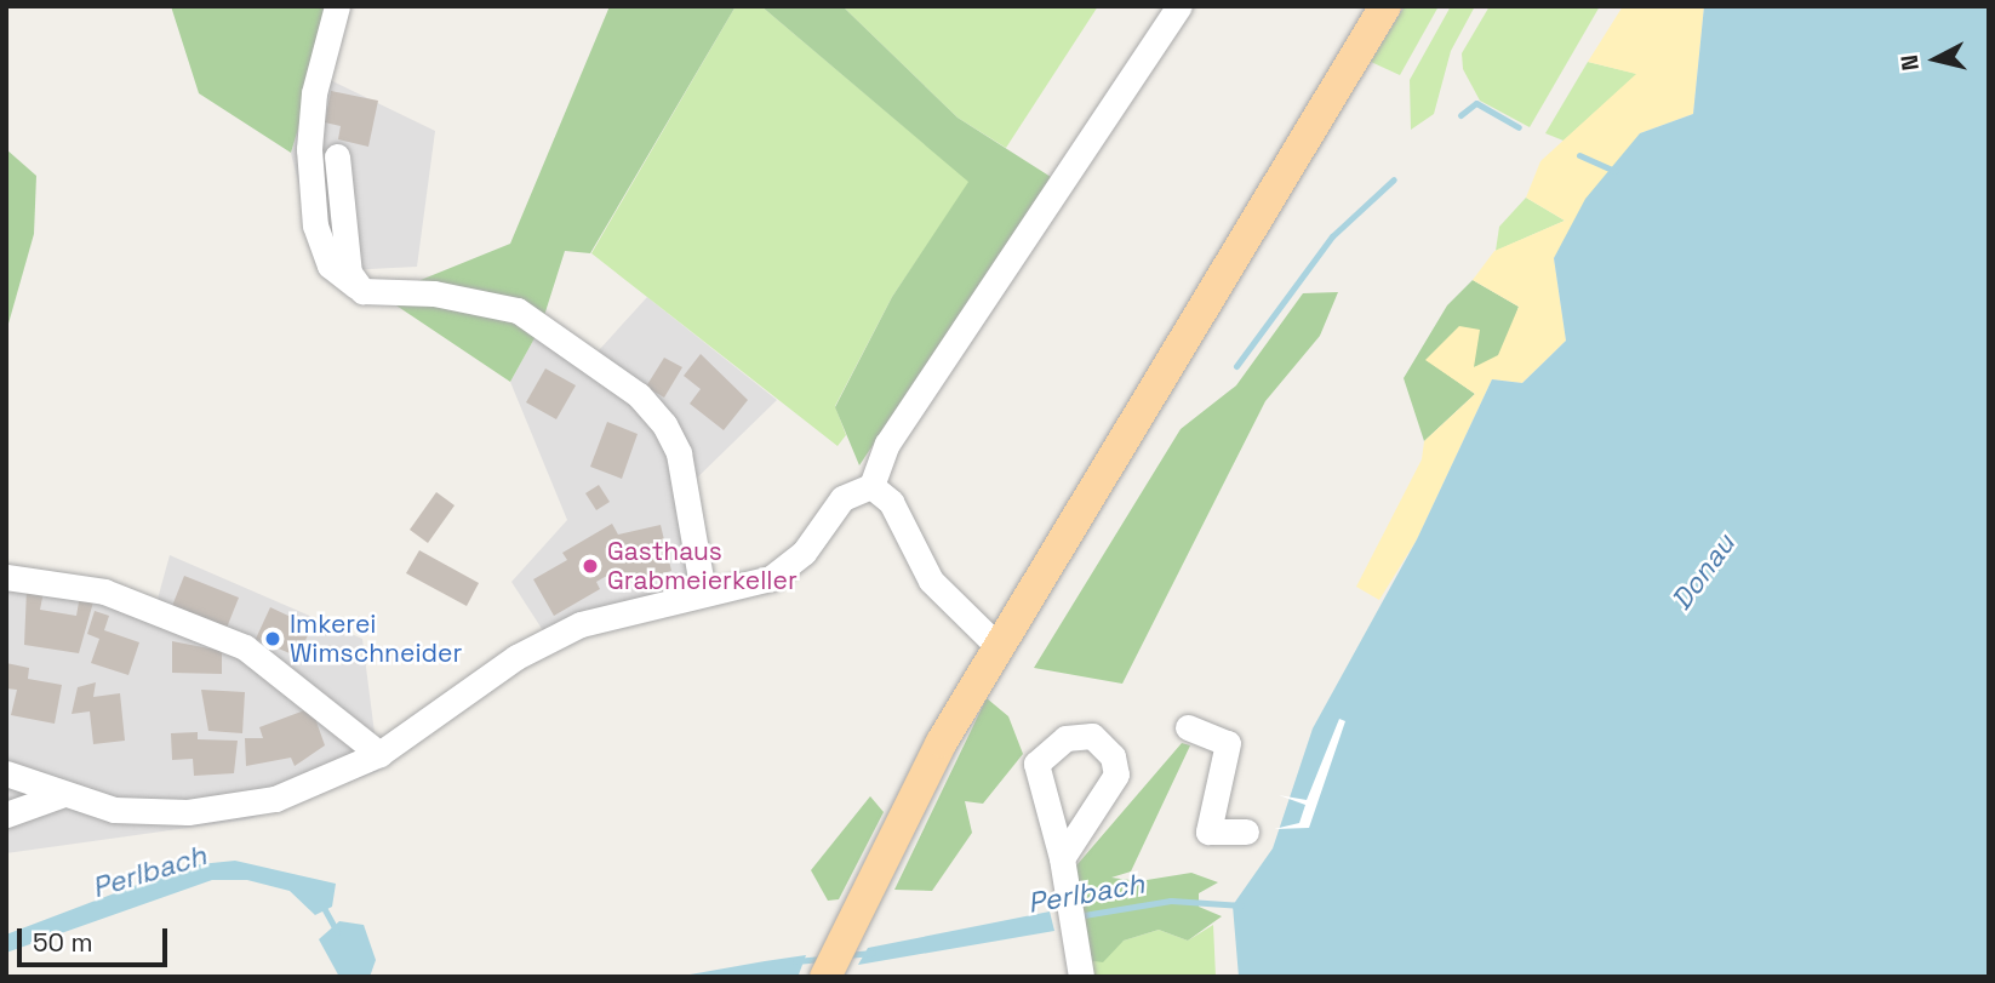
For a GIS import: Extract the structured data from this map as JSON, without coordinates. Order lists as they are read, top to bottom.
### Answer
{
  "water": ["Donau", "Perlbach"],
  "places": ["Gasthaus Grabmeierkeller", "Imkerei Wimschneider"],
  "scale_bar": "50 m",
  "north": "left"
}
